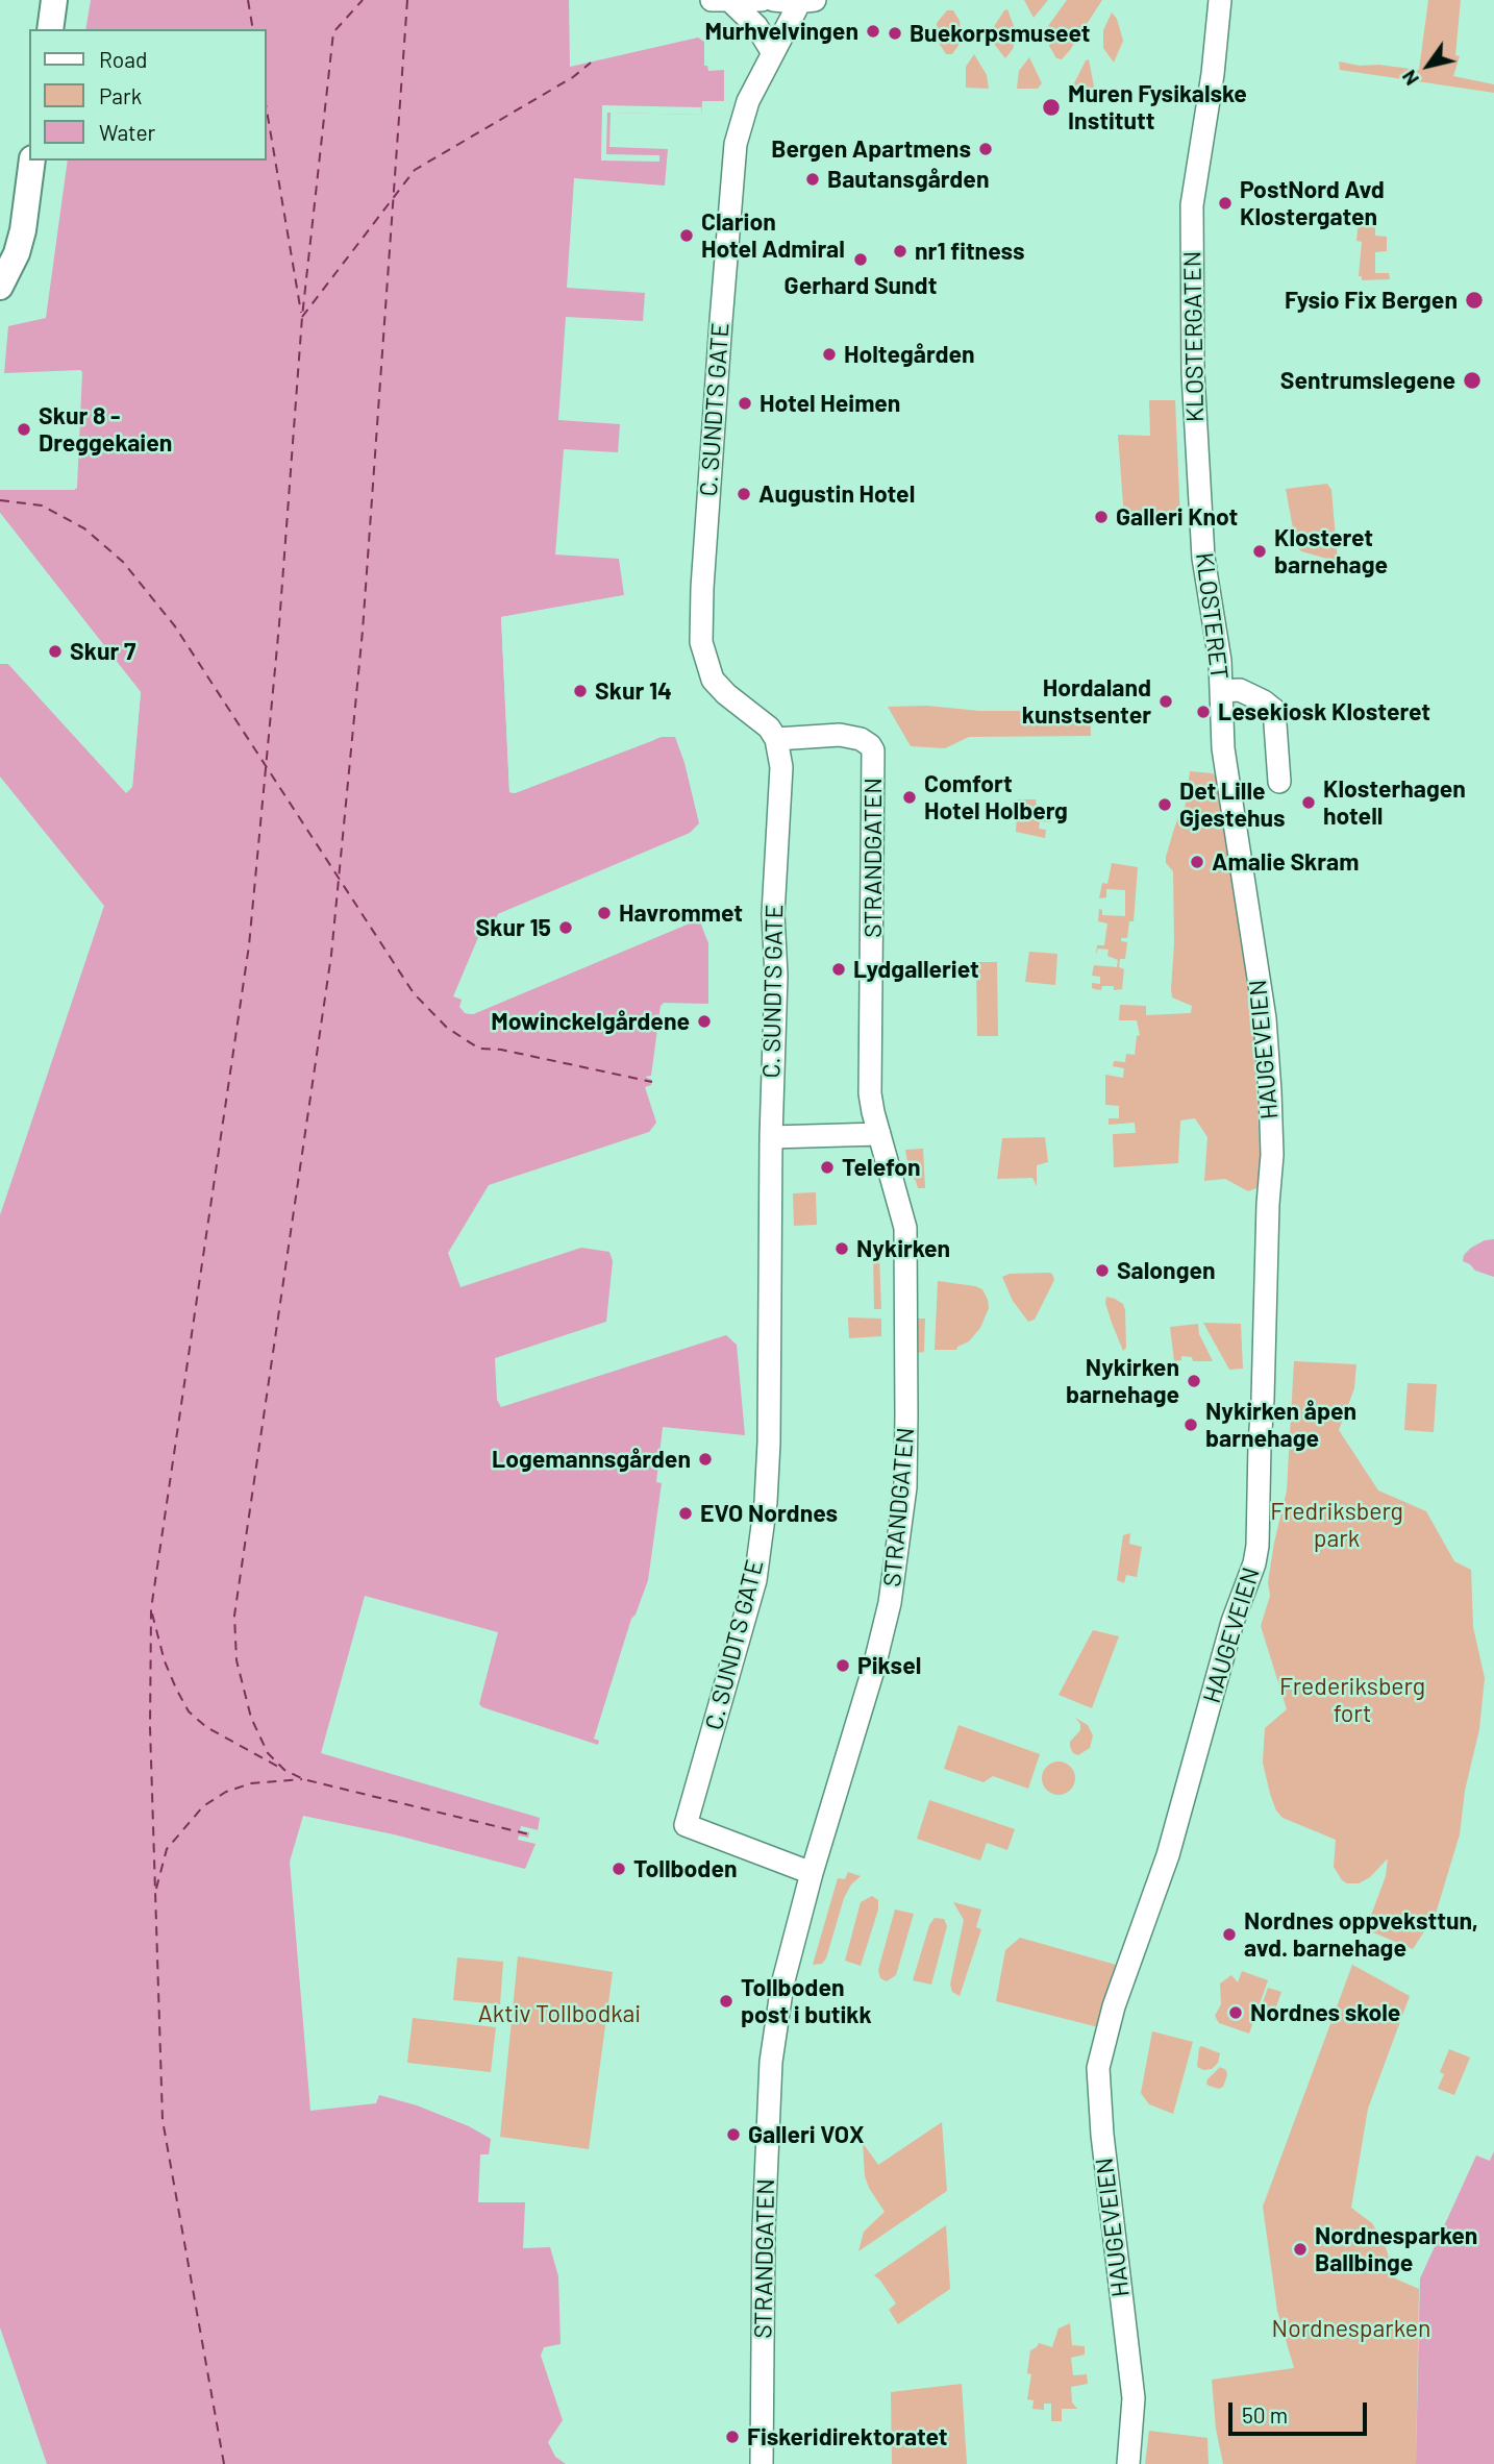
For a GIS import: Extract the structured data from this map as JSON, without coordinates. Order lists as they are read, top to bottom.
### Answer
{
  "streets": {
    "main road": [
      "KLOSTERGATEN",
      "C. SUNDTS GATE",
      "KLOSTERET",
      "STRANDGATEN",
      "HAUGEVEIEN"
    ]
  },
  "crossings": [
    ["KLOSTERGATEN", "KLOSTERET"],
    ["C. SUNDTS GATE", "STRANDGATEN"],
    ["KLOSTERET", "HAUGEVEIEN"]
  ],
  "parks": [
    "Fredriksberg park",
    "Frederiksberg fort",
    "Aktiv Tollbodkai",
    "Nordnesparken"
  ],
  "places": [
    "Murhvelvingen",
    "Buekorpsmuseet",
    "Muren Fysikalske Institutt",
    "Bergen Apartmens",
    "Bautansgården",
    "PostNord Avd Klostergaten",
    "Clarion Hotel Admiral",
    "nr1 fitness",
    "Gerhard Sundt",
    "Fysio Fix Bergen",
    "Holtegården",
    "Sentrumslegene",
    "Hotel Heimen",
    "Skur 8 - Dreggekaien",
    "Augustin Hotel",
    "Galleri Knot",
    "Klosteret barnehage",
    "Skur 7",
    "Skur 14",
    "Hordaland kunstsenter",
    "Lesekiosk Klosteret",
    "Comfort Hotel Holberg",
    "Klosterhagen hotell",
    "Det Lille Gjestehus",
    "Amalie Skram",
    "Havrommet",
    "Skur 15",
    "Lydgalleriet",
    "Mowinckelgårdene",
    "Telefon",
    "Nykirken",
    "Salongen",
    "Nykirken barnehage",
    "Nykirken åpen barnehage",
    "Logemannsgården",
    "EVO Nordnes",
    "Piksel",
    "Tollboden",
    "Nordnes oppveksttun, avd. barnehage",
    "Tollboden post i butikk",
    "Nordnes skole",
    "Galleri VOX",
    "Nordnesparken Ballbinge",
    "Fiskeridirektoratet"
  ],
  "legend": ["Road", "Park", "Water"],
  "scale_bar": "50 m",
  "north": "bottom left"
}
